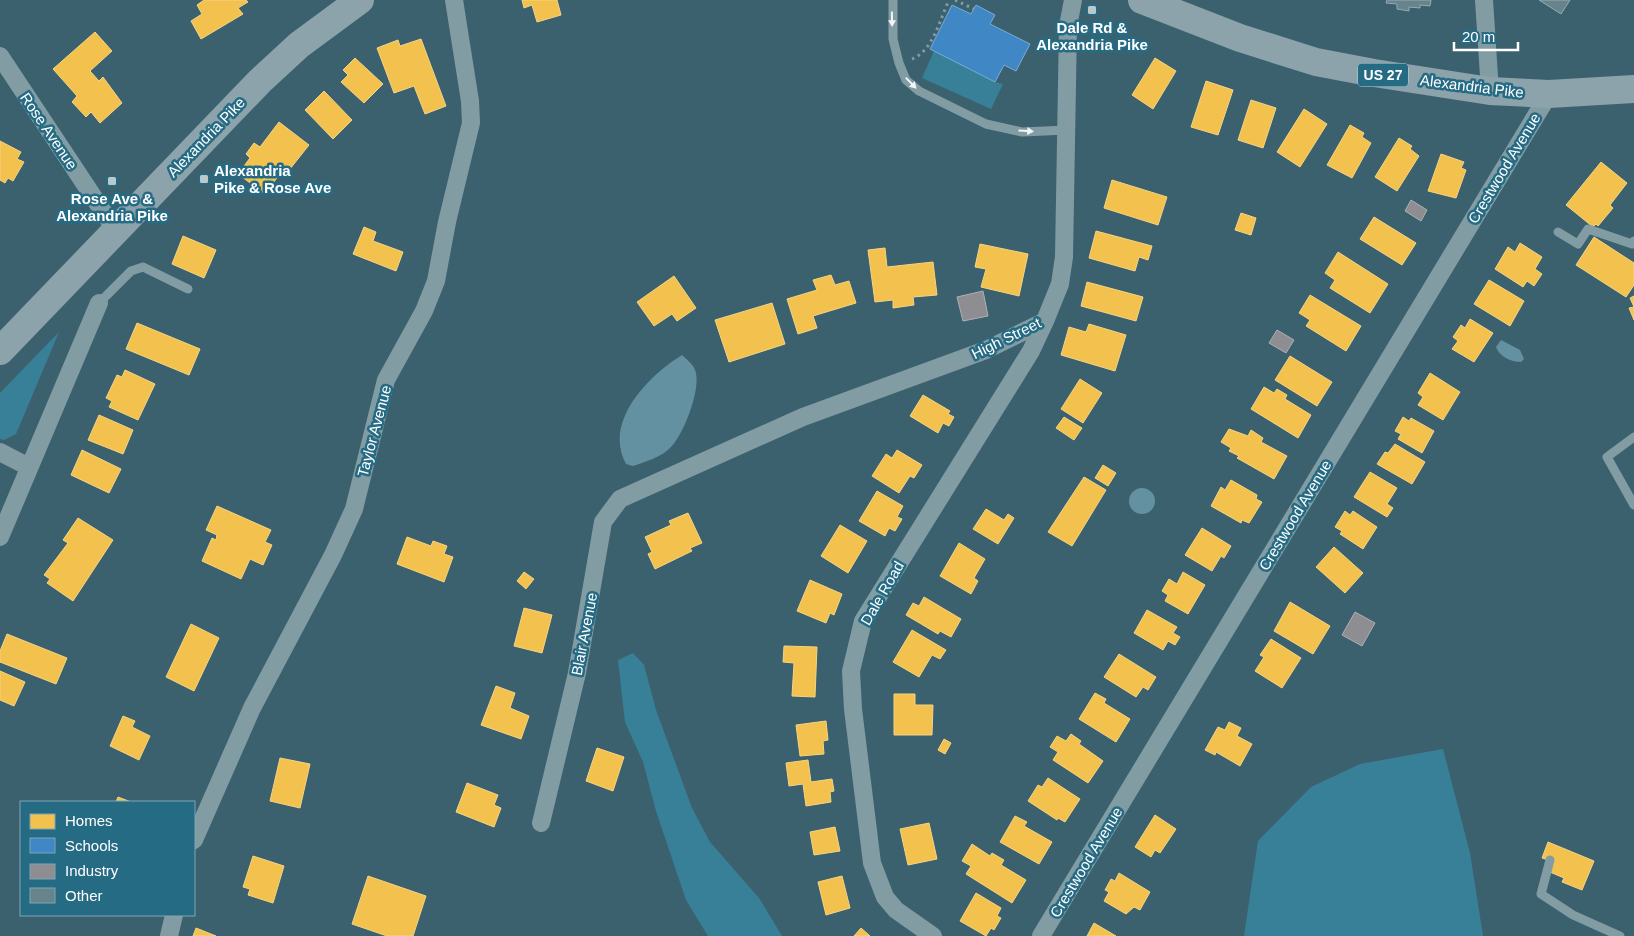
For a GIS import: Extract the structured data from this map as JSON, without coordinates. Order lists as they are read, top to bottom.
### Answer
{
  "streets": {
    "main road": ["US 27", "Alexandria Pike"],
    "street": [
      "Rose Avenue",
      "Crestwood Avenue",
      "High Street",
      "Taylor Avenue",
      "Dale Road",
      "Blair Avenue"
    ]
  },
  "crossings": [
    ["Alexandria Pike", "Rose Avenue"],
    ["Alexandria Pike", "Crestwood Avenue"],
    ["High Street", "Dale Road"],
    ["High Street", "Blair Avenue"]
  ],
  "places": {
    "transit": ["Dale Rd & Alexandria Pike", "Alexandria Pike & Rose Ave", "Rose Ave & Alexandria Pike"]
  },
  "legend": [
    "Homes",
    "Schools",
    "Industry",
    "Other"
  ],
  "scale_bar": "20 m"
}
